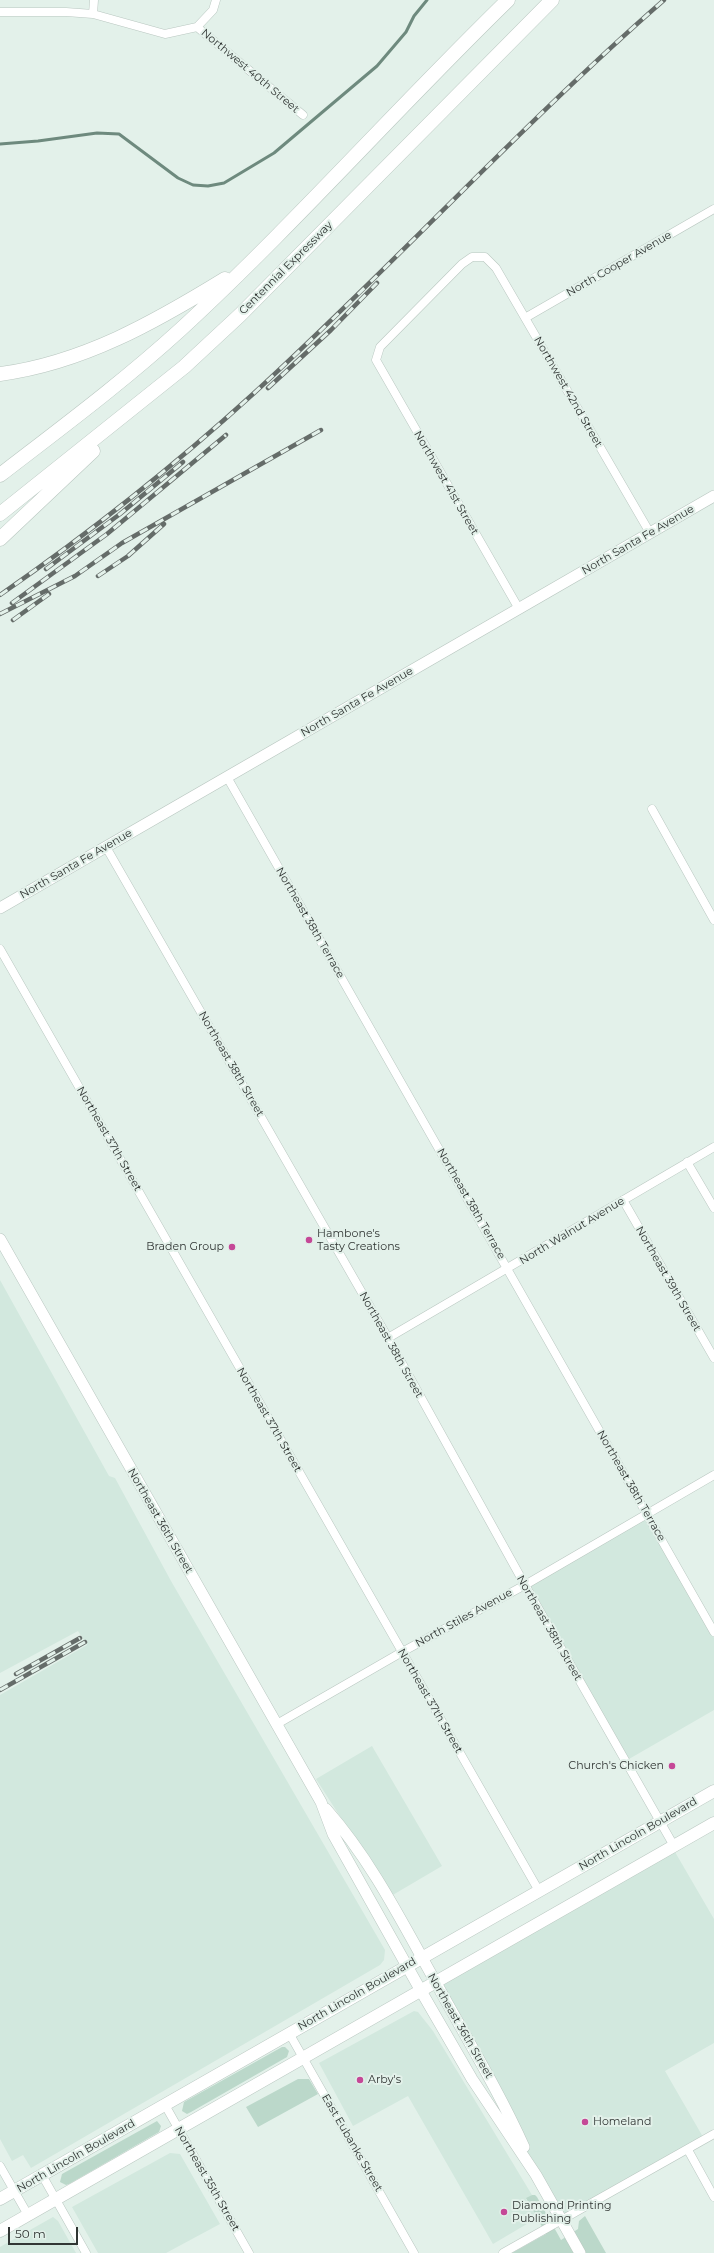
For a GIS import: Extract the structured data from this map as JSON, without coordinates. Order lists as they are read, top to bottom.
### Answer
{
  "streets": {
    "highway": ["Centennial Expressway"],
    "main road": ["North Santa Fe Avenue", "Northeast 36th Street", "North Lincoln Boulevard"],
    "street": [
      "Northwest 40th Street",
      "North Cooper Avenue",
      "Northwest 42nd Street",
      "Northwest 41st Street",
      "Northeast 38th Terrace",
      "Northeast 38th Street",
      "Northeast 37th Street",
      "North Walnut Avenue",
      "Northeast 39th Street",
      "North Stiles Avenue",
      "East Eubanks Street",
      "Northeast 35th Street"
    ]
  },
  "crossings": [
    ["North Cooper Avenue", "Northwest 42nd Street"],
    ["Northwest 42nd Street", "Northwest 41st Street"],
    ["Northwest 42nd Street", "North Santa Fe Avenue"],
    ["Northwest 41st Street", "North Santa Fe Avenue"],
    ["North Santa Fe Avenue", "Northeast 38th Terrace"],
    ["North Santa Fe Avenue", "Northeast 38th Street"],
    ["Northeast 38th Terrace", "North Walnut Avenue"],
    ["Northeast 38th Terrace", "North Stiles Avenue"],
    ["Northeast 38th Street", "North Walnut Avenue"],
    ["Northeast 38th Street", "North Stiles Avenue"],
    ["Northeast 38th Street", "North Lincoln Boulevard"],
    ["Northeast 37th Street", "North Stiles Avenue"],
    ["Northeast 37th Street", "North Lincoln Boulevard"],
    ["North Walnut Avenue", "Northeast 39th Street"],
    ["Northeast 36th Street", "North Stiles Avenue"],
    ["Northeast 36th Street", "North Lincoln Boulevard"],
    ["North Lincoln Boulevard", "East Eubanks Street"],
    ["North Lincoln Boulevard", "Northeast 35th Street"]
  ],
  "places": [
    "Hambone's Tasty Creations",
    "Braden Group",
    "Church's Chicken",
    "Arby's",
    "Homeland",
    "Diamond Printing Publishing"
  ],
  "scale_bar": "50 m"
}
